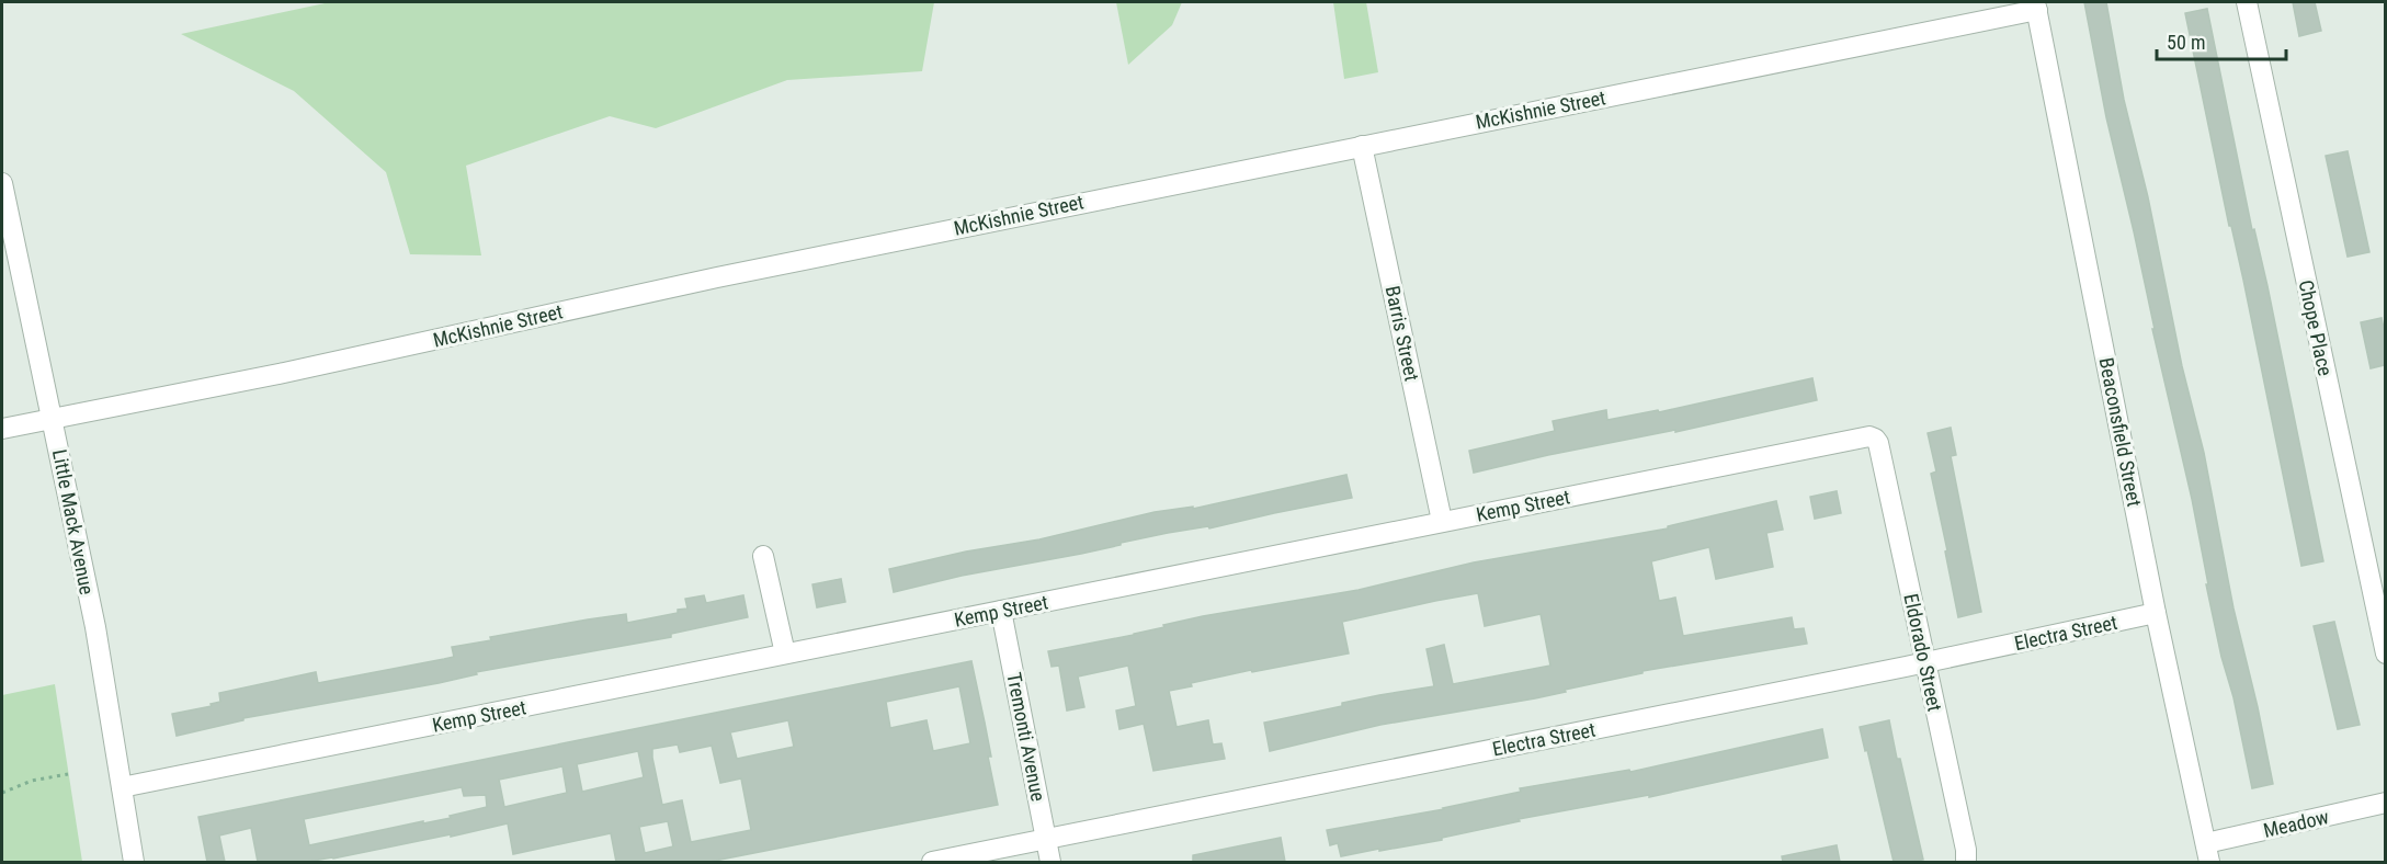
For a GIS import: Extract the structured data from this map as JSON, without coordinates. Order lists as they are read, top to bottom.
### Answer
{
  "streets": {
    "street": [
      "McKishnie Street",
      "Chope Place",
      "Barris Street",
      "Beaconsfield Street",
      "Kemp Street",
      "Little Mack Avenue",
      "Electra Street",
      "Eldorado Street",
      "Tremonti Avenue",
      "Meadow"
    ]
  },
  "crossings": [
    ["McKishnie Street", "Barris Street"],
    ["McKishnie Street", "Beaconsfield Street"],
    ["McKishnie Street", "Little Mack Avenue"],
    ["Barris Street", "Kemp Street"],
    ["Beaconsfield Street", "Electra Street"],
    ["Beaconsfield Street", "Meadow"],
    ["Kemp Street", "Little Mack Avenue"],
    ["Kemp Street", "Eldorado Street"],
    ["Kemp Street", "Tremonti Avenue"],
    ["Electra Street", "Eldorado Street"],
    ["Electra Street", "Tremonti Avenue"]
  ],
  "scale_bar": "50 m"
}
